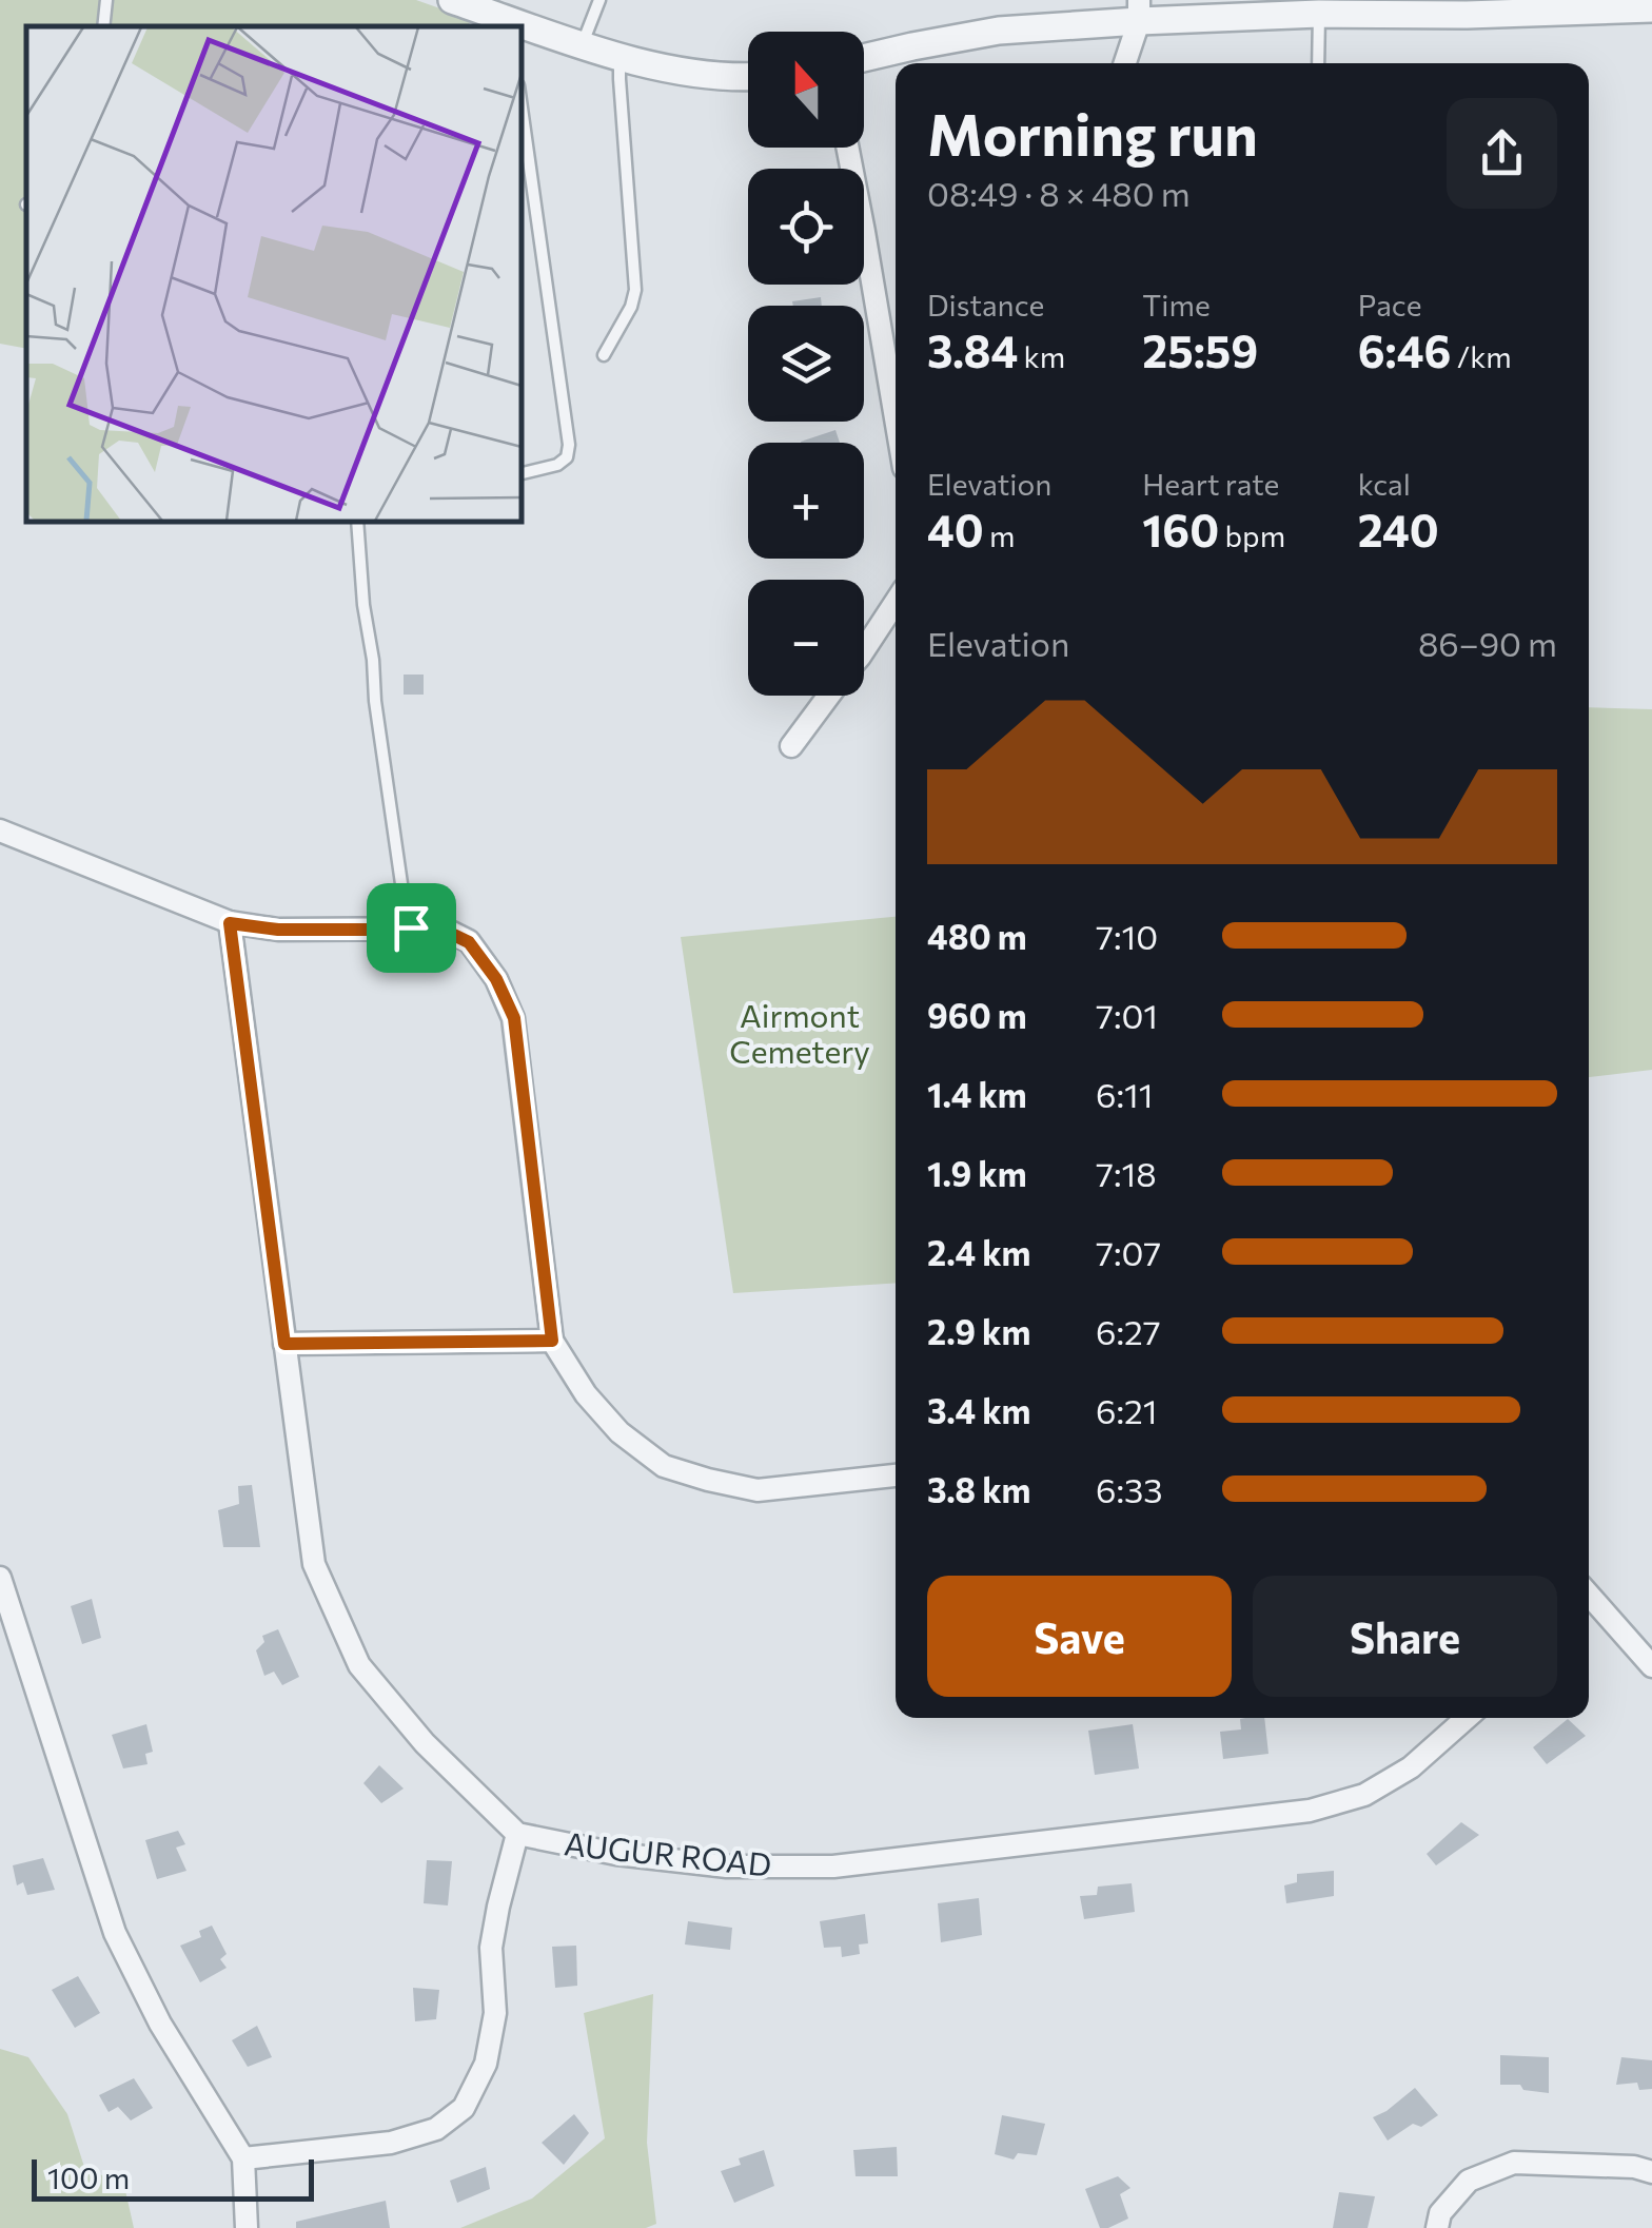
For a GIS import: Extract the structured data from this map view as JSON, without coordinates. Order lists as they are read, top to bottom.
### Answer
{
  "streets": {
    "street": ["AUGUR ROAD"]
  },
  "parks": ["Airmont Cemetery"],
  "scale_bar": "100 m",
  "north": "top",
  "page": {
    "map_buttons": ["+", "−"],
    "heading": ["Morning run", "08:49 · 8 × 480 m"],
    "stats": [
      ["Distance", "3.84 km"],
      ["Time", "25:59"],
      ["Pace", "6:46 /km"],
      ["Elevation", "40 m"],
      ["Heart rate", "160 bpm"],
      ["kcal", "240"]
    ],
    "chart": ["Elevation", "86–90 m"],
    "list": [
      {
        "name": "480 m",
        "note": "7:10"
      },
      {
        "name": "960 m",
        "note": "7:01"
      },
      {
        "name": "1.4 km",
        "note": "6:11"
      },
      {
        "name": "1.9 km",
        "note": "7:18"
      },
      {
        "name": "2.4 km",
        "note": "7:07"
      },
      {
        "name": "2.9 km",
        "note": "6:27"
      },
      {
        "name": "3.4 km",
        "note": "6:21"
      },
      {
        "name": "3.8 km",
        "note": "6:33"
      }
    ],
    "buttons": ["Save", "Share"],
    "scale": "100 m"
  }
}
